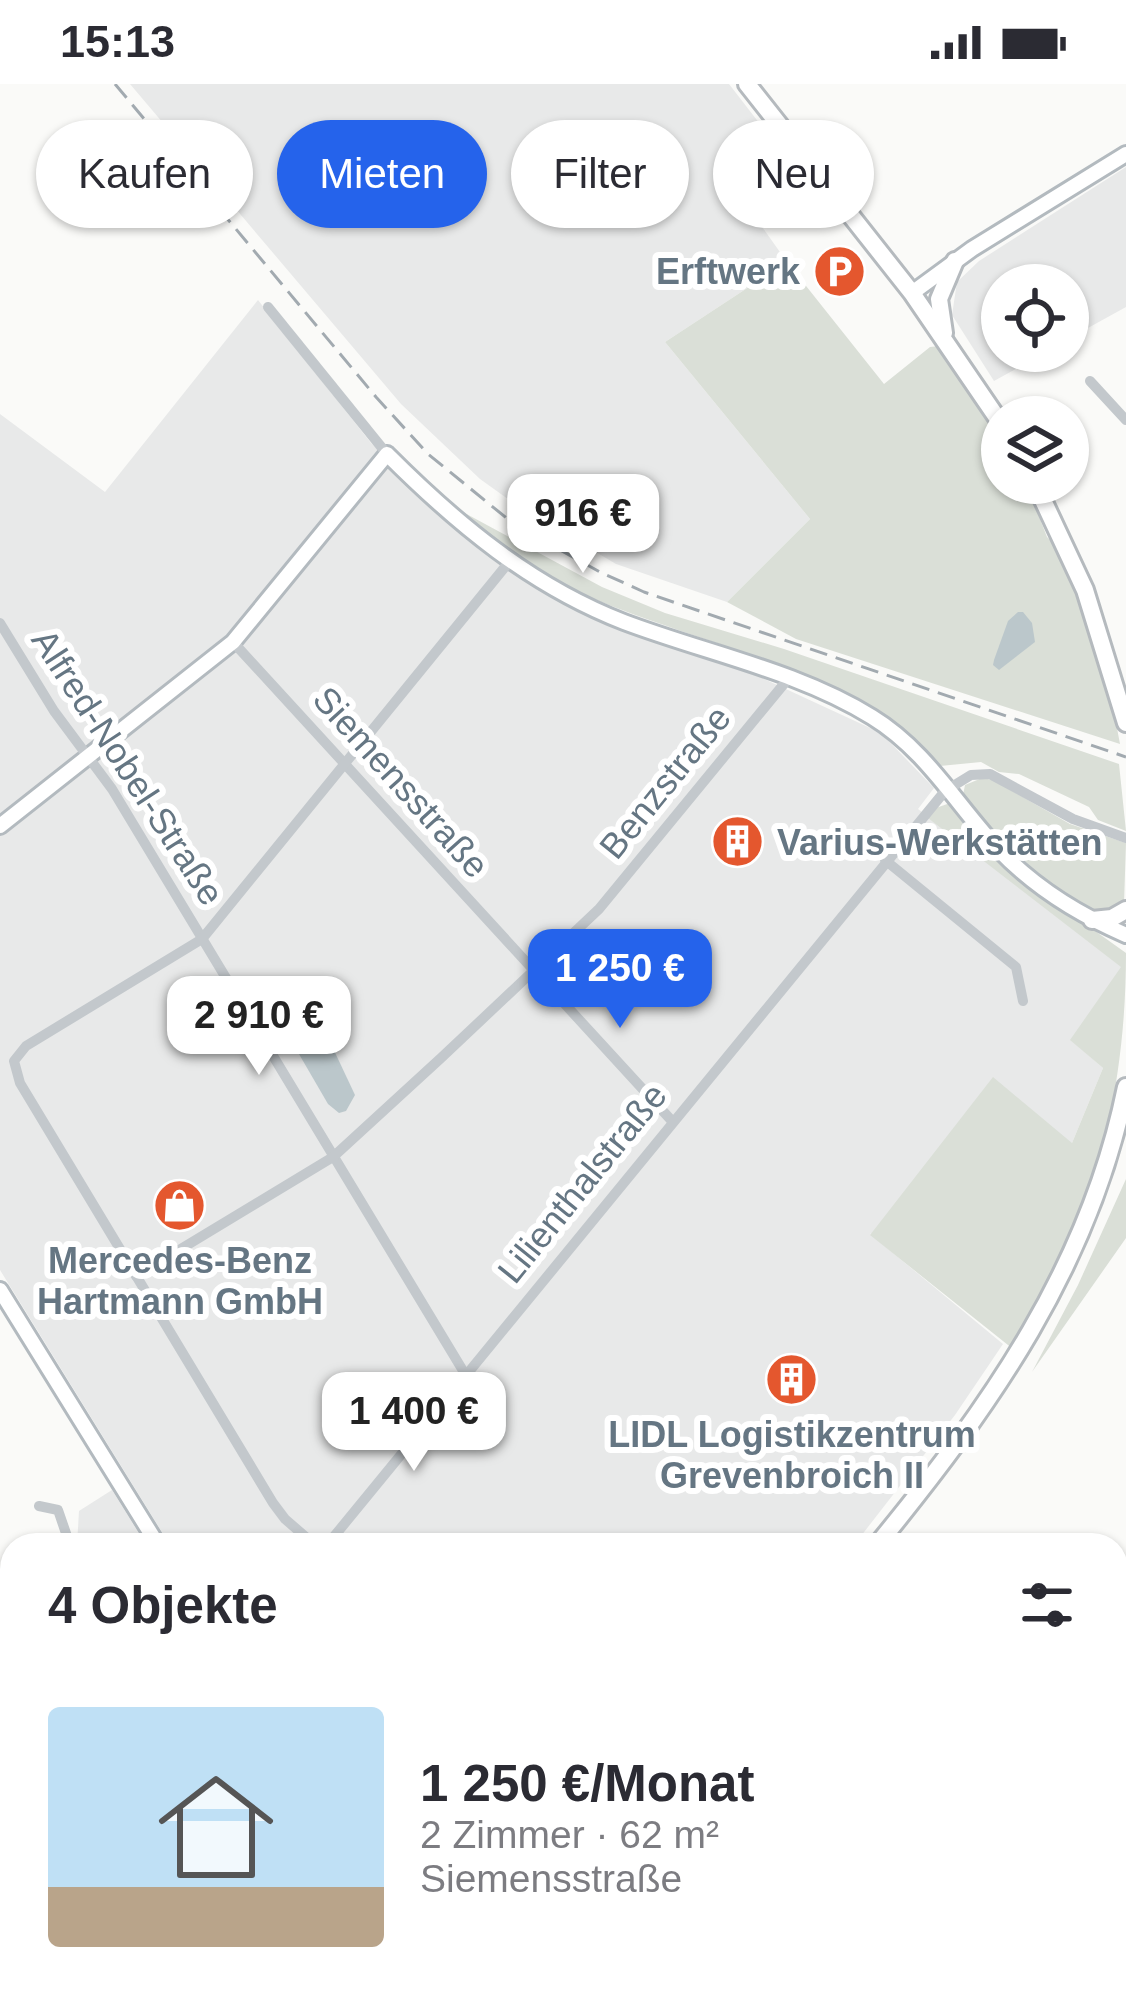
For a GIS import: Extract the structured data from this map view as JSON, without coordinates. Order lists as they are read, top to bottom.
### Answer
{
  "streets": {
    "street": [
      "Alfred-Nobel-Straße",
      "Siemensstraße",
      "Benzstraße",
      "Lilienthalstraße"
    ]
  },
  "crossings": [
    ["Alfred-Nobel-Straße", "Benzstraße"],
    ["Alfred-Nobel-Straße", "Lilienthalstraße"],
    ["Siemensstraße", "Benzstraße"],
    ["Siemensstraße", "Lilienthalstraße"]
  ],
  "places": {
    "parking": ["Erftwerk"],
    "building": ["Varius-Werkstätten", "LIDL Logistikzentrum Grevenbroich II"],
    "shop": ["Mercedes-Benz Hartmann GmbH"]
  },
  "page": {
    "status": "15:13",
    "chip": [
      "Kaufen",
      "Mieten",
      "Filter",
      "Neu"
    ],
    "price": [
      "916 €",
      "1 250 €",
      "2 910 €",
      "1 400 €"
    ],
    "heading": "4 Objekte",
    "list": [
      {
        "name": "1 250 €/Monat",
        "note": "2 Zimmer · 62 m² · Siemensstraße"
      }
    ]
  }
}
